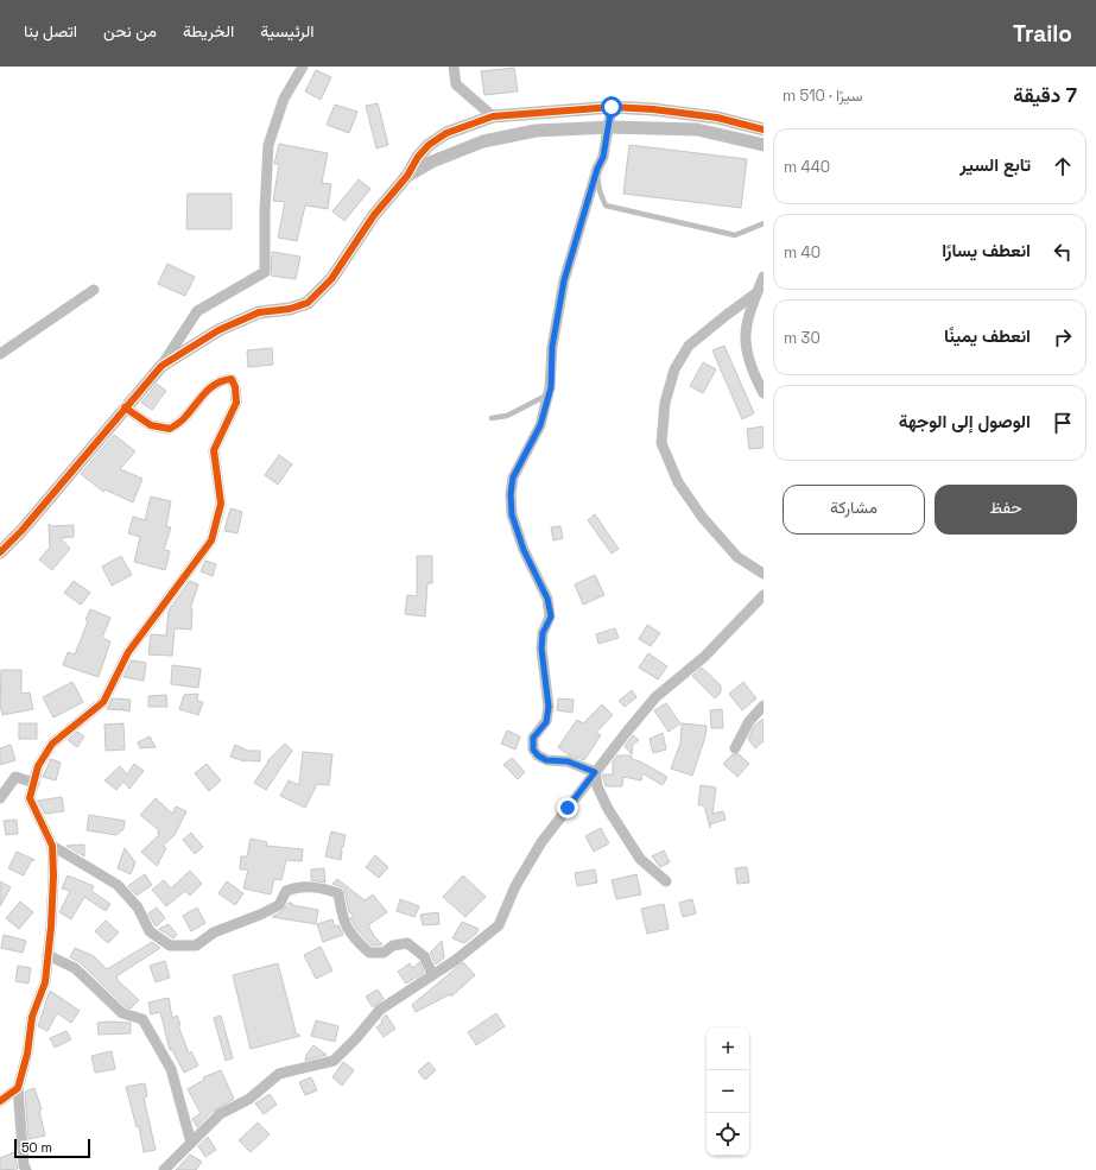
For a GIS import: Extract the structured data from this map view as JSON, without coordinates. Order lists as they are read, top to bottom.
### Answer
{
  "scale_bar": "50 m",
  "page": {
    "header": "Trailo",
    "nav": [
      "الرئيسية",
      "الخريطة",
      "من نحن",
      "اتصل بنا"
    ],
    "heading": ["7 دقيقة", "سيرًا · 510 m"],
    "list": [
      ["تابع السير", "440 m"],
      ["انعطف يسارًا", "40 m"],
      ["انعطف يمينًا", "30 m"],
      "الوصول إلى الوجهة"
    ],
    "buttons": ["حفظ", "مشاركة"],
    "map_buttons": ["+", "−"],
    "scale": "50 m"
  }
}
